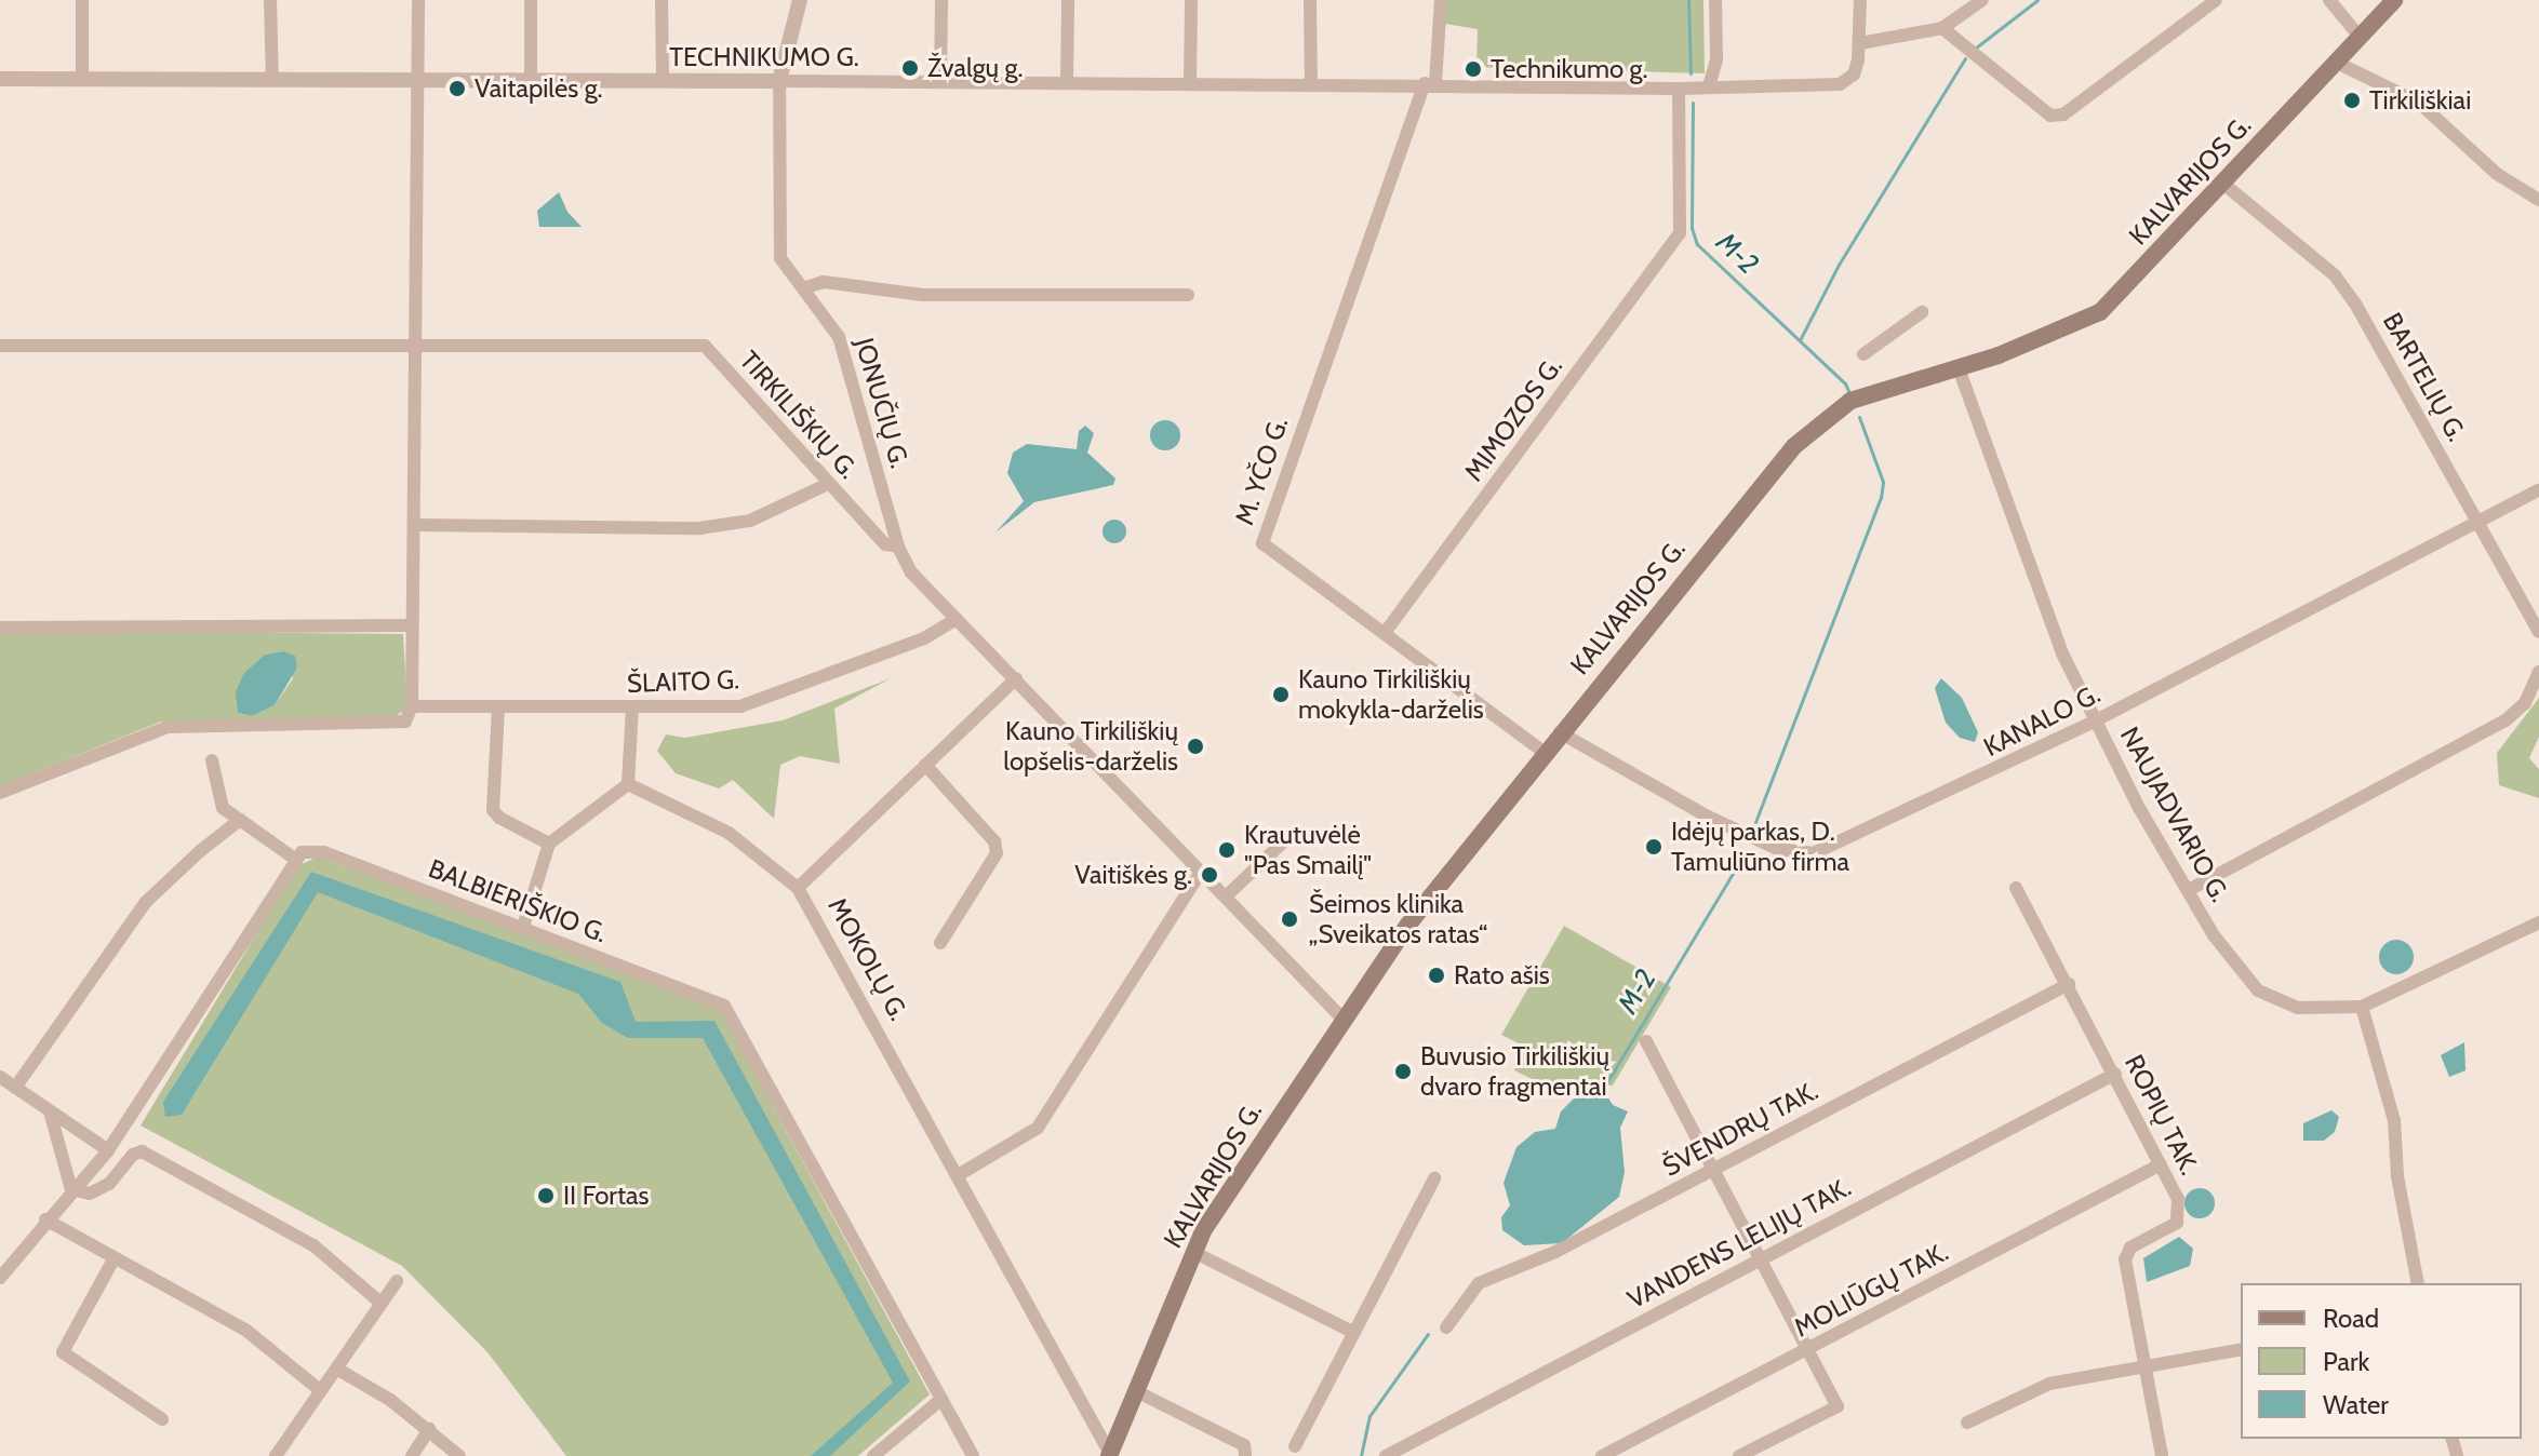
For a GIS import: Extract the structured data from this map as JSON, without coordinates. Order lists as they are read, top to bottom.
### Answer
{
  "streets": {
    "main road": ["KALVARIJOS G."],
    "street": [
      "TECHNIKUMO G.",
      "BARTELIŲ G.",
      "JONUČIŲ G.",
      "TIRKILIŠKIŲ G.",
      "MIMOZOS G.",
      "M. YČO G.",
      "ŠLAITO G.",
      "KANALO G.",
      "NAUJADVARIO G.",
      "BALBIERIŠKIO G.",
      "MOKOLŲ G.",
      "ROPIŲ TAK.",
      "ŠVENDRŲ TAK.",
      "VANDENS LELIJŲ TAK.",
      "MOLIŪGŲ TAK."
    ]
  },
  "crossings": [
    ["TECHNIKUMO G.", "JONUČIŲ G."],
    ["TECHNIKUMO G.", "MIMOZOS G."],
    ["TECHNIKUMO G.", "M. YČO G."],
    ["KALVARIJOS G.", "BARTELIŲ G."],
    ["KALVARIJOS G.", "TIRKILIŠKIŲ G."],
    ["KALVARIJOS G.", "M. YČO G."],
    ["KALVARIJOS G.", "KANALO G."],
    ["KALVARIJOS G.", "NAUJADVARIO G."],
    ["KALVARIJOS G.", "MOKOLŲ G."],
    ["BARTELIŲ G.", "KANALO G."],
    ["JONUČIŲ G.", "TIRKILIŠKIŲ G."],
    ["TIRKILIŠKIŲ G.", "ŠLAITO G."],
    ["MIMOZOS G.", "M. YČO G."],
    ["KANALO G.", "NAUJADVARIO G."],
    ["ROPIŲ TAK.", "ŠVENDRŲ TAK."],
    ["ROPIŲ TAK.", "VANDENS LELIJŲ TAK."],
    ["ROPIŲ TAK.", "MOLIŪGŲ TAK."]
  ],
  "water": ["M-2"],
  "places": [
    "Žvalgų g.",
    "Technikumo g.",
    "Vaitapilės g.",
    "Tirkiliškiai",
    "Kauno Tirkiliškių mokykla-darželis",
    "Kauno Tirkiliškių lopšelis-darželis",
    "Idėjų parkas, D. Tamuliūno firma",
    "Krautuvėlė \"Pas Smailį\"",
    "Vaitiškės g.",
    "Šeimos klinika „Sveikatos ratas“",
    "Rato ašis",
    "Buvusio Tirkiliškių dvaro fragmentai",
    "II Fortas"
  ],
  "legend": ["Road", "Park", "Water"]
}
